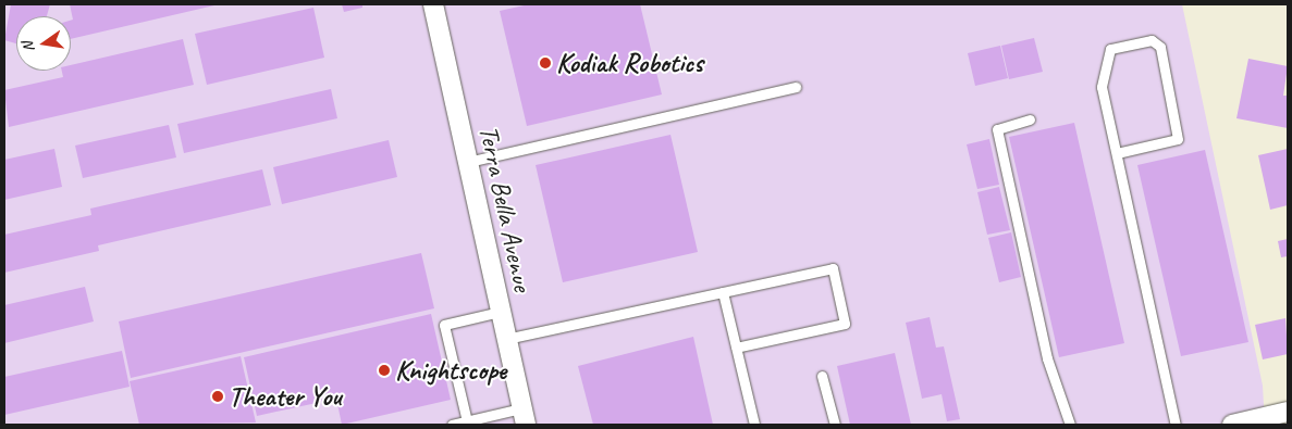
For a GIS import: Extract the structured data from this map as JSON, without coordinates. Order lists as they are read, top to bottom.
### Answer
{
  "streets": {
    "street": ["Terra Bella Avenue"]
  },
  "places": ["Kodiak Robotics", "Knightscope", "Theater You"],
  "north": "left"
}
